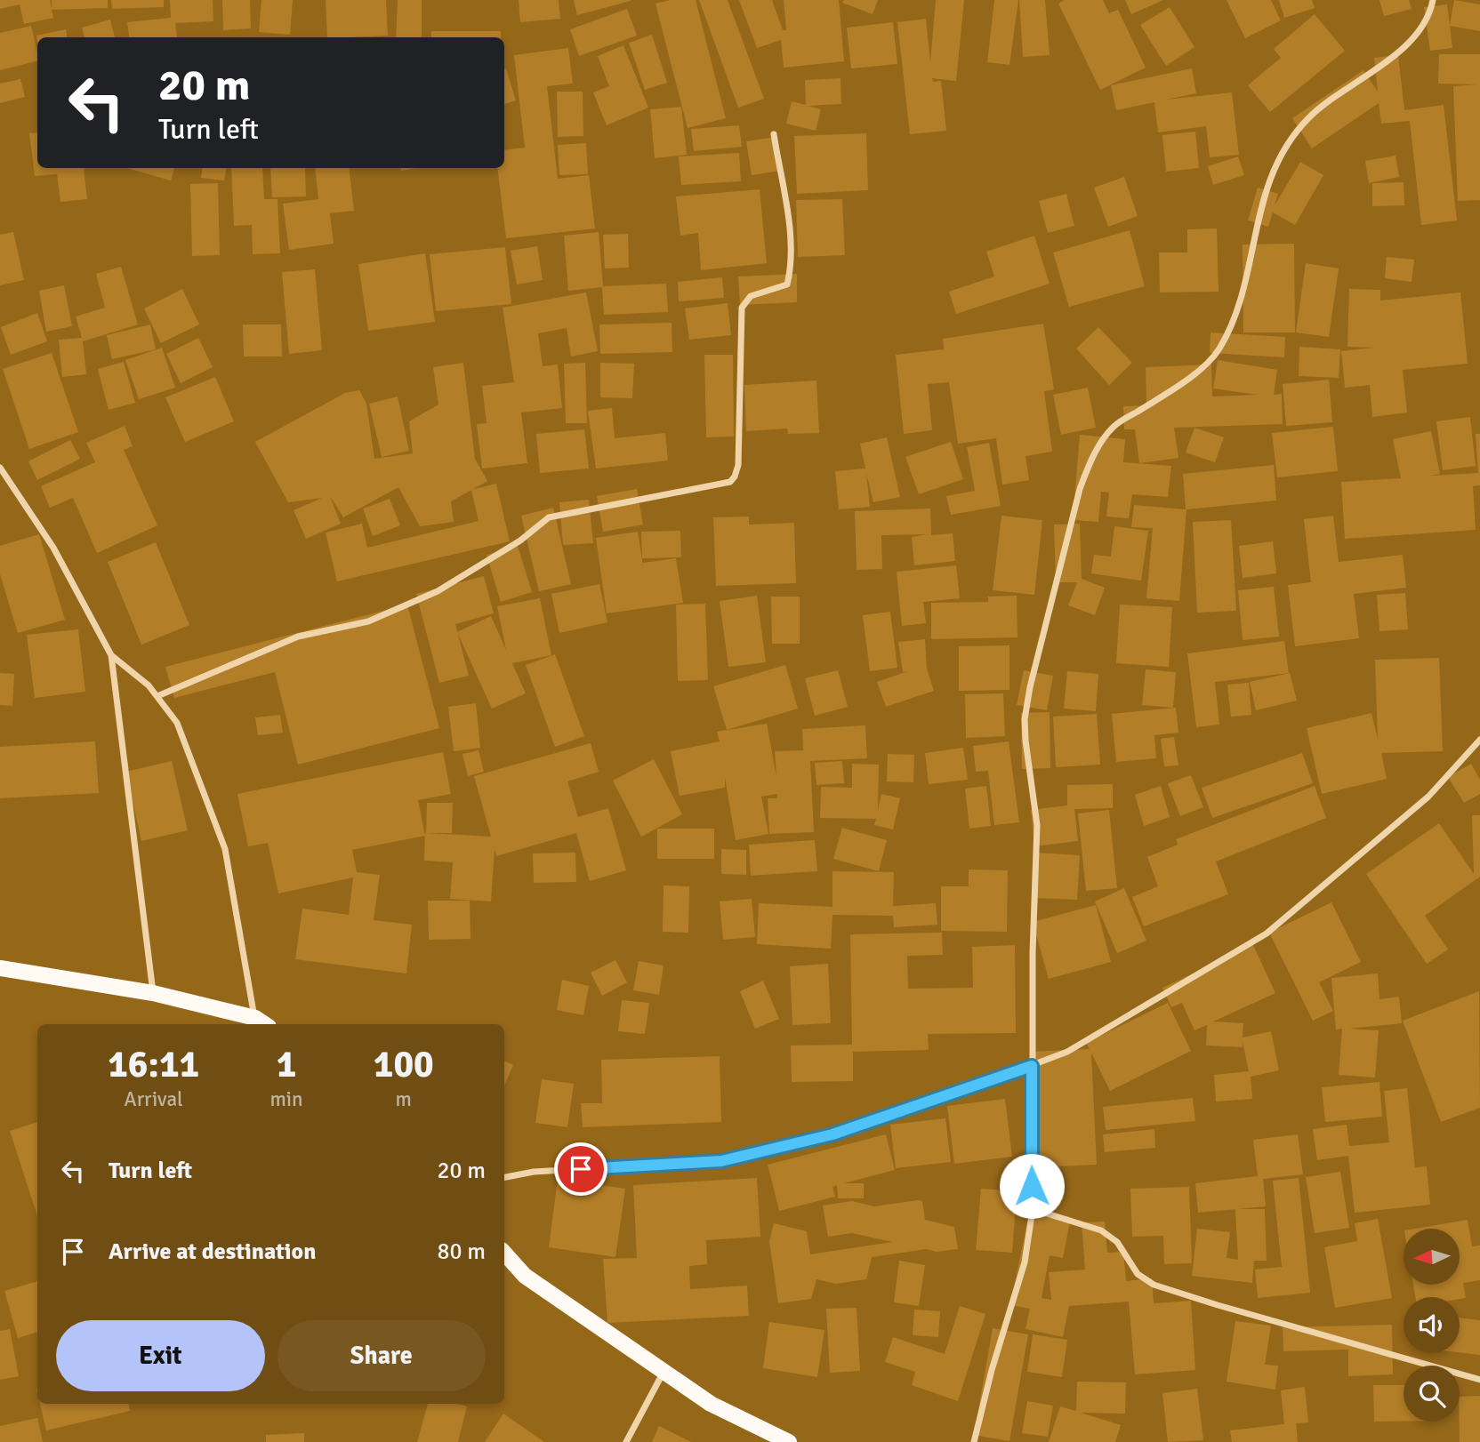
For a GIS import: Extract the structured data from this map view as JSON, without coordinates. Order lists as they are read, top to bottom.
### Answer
{
  "north": "left",
  "page": {
    "turn": ["20 m", "Turn left"],
    "eta": [
      "16:11",
      "Arrival",
      "1",
      "min",
      "100",
      "m"
    ],
    "list": [
      {
        "name": "Turn left",
        "value": "20 m"
      },
      {
        "name": "Arrive at destination",
        "value": "80 m"
      }
    ],
    "buttons": ["Exit", "Share"]
  }
}
